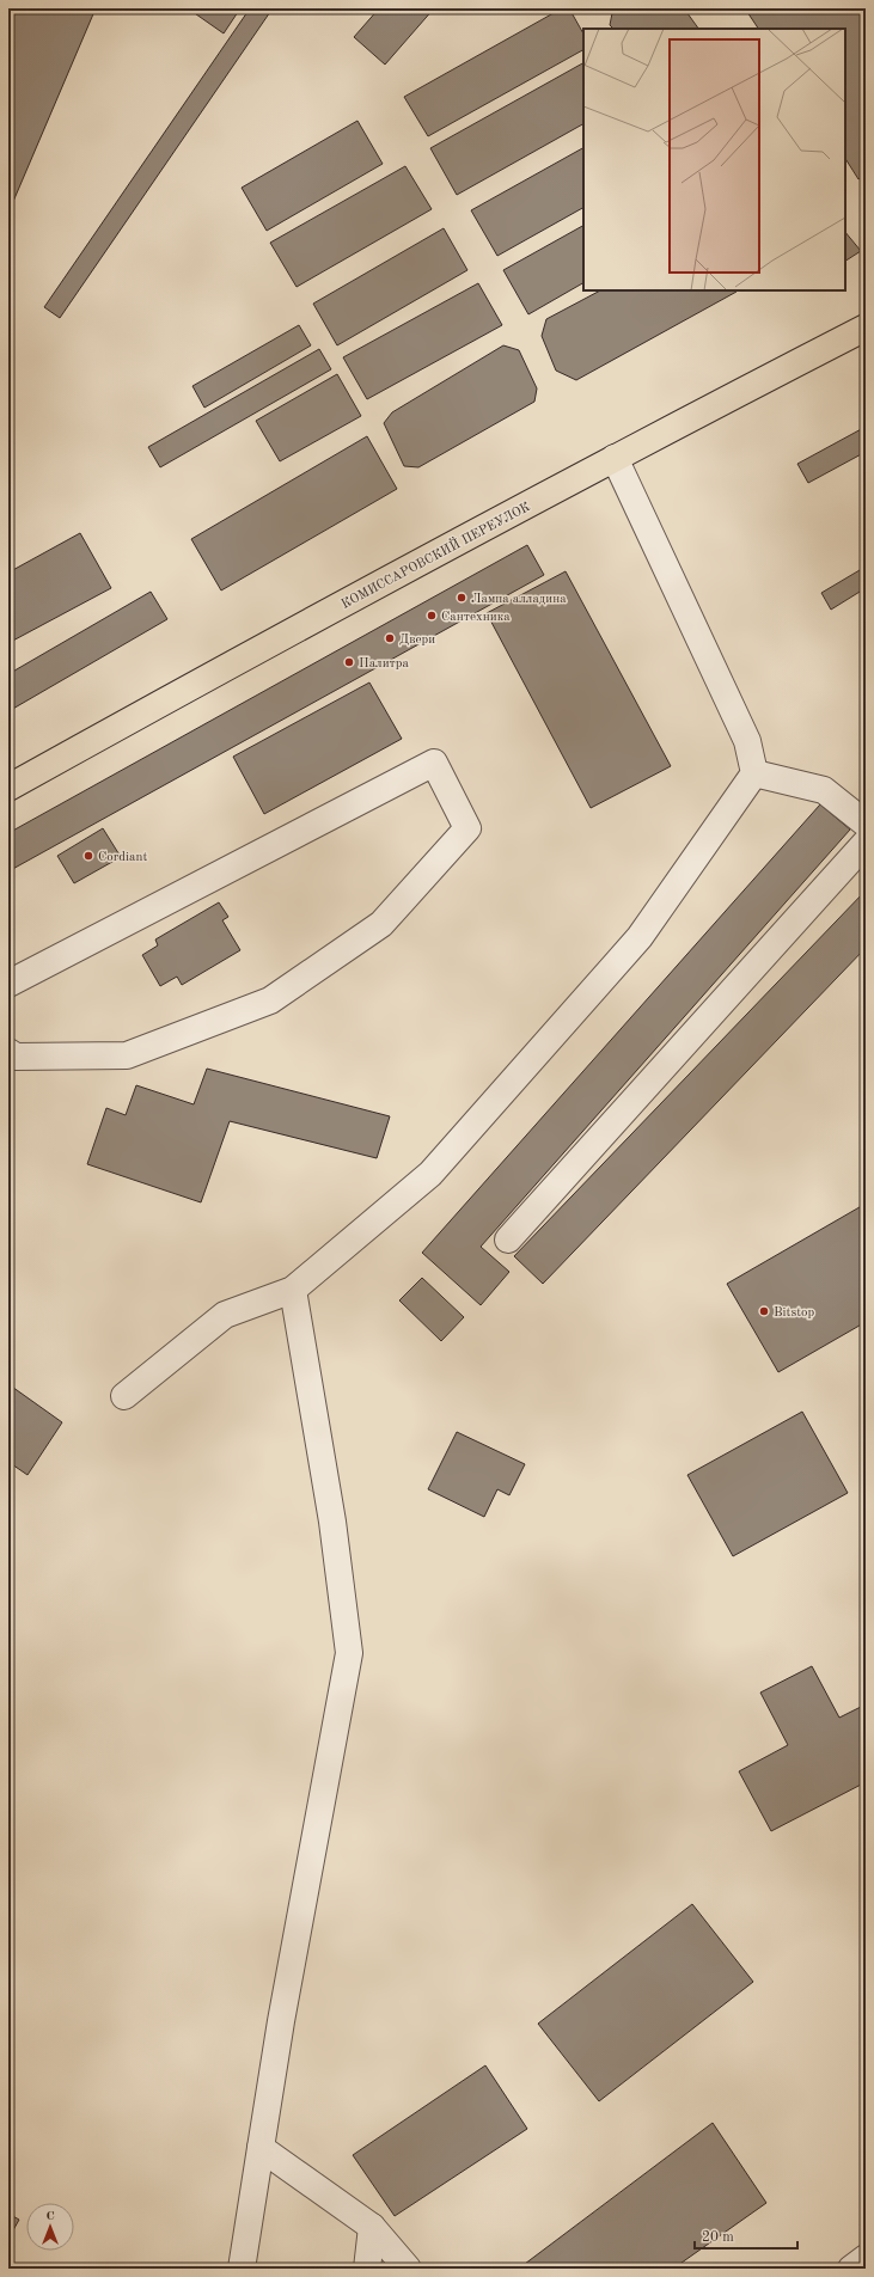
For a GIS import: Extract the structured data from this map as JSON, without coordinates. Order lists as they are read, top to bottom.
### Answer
{
  "streets": {
    "main road": ["КОМИССАРОВСКИЙ ПЕРЕУЛОК"]
  },
  "places": [
    "Лампа алладина",
    "Сантехника",
    "Двери",
    "Палитра",
    "Cordiant",
    "Bitstop"
  ],
  "scale_bar": "20 m",
  "north": "top"
}
